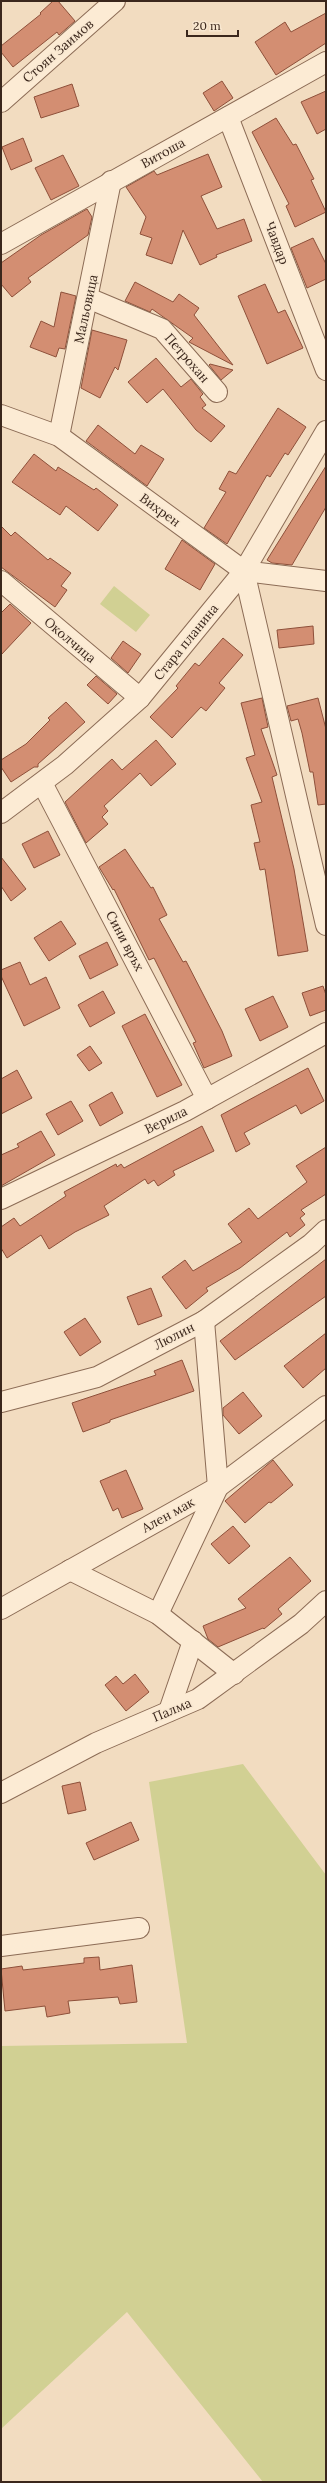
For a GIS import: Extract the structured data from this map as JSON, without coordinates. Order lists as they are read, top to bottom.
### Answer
{
  "streets": {
    "street": [
      "Стоян Заимов",
      "Витоша",
      "Чавдар",
      "Мальовица",
      "Петрохан",
      "Вихрен",
      "Околчица",
      "Стара планина",
      "Сини връх",
      "Верила",
      "Люлин",
      "Ален мак",
      "Палма"
    ]
  },
  "crossings": [
    ["Витоша", "Чавдар"],
    ["Витоша", "Мальовица"],
    ["Мальовица", "Петрохан"],
    ["Мальовица", "Вихрен"],
    ["Вихрен", "Стара планина"],
    ["Околчица", "Стара планина"],
    ["Стара планина", "Сини връх"],
    ["Сини връх", "Верила"]
  ],
  "scale_bar": "20 m"
}
